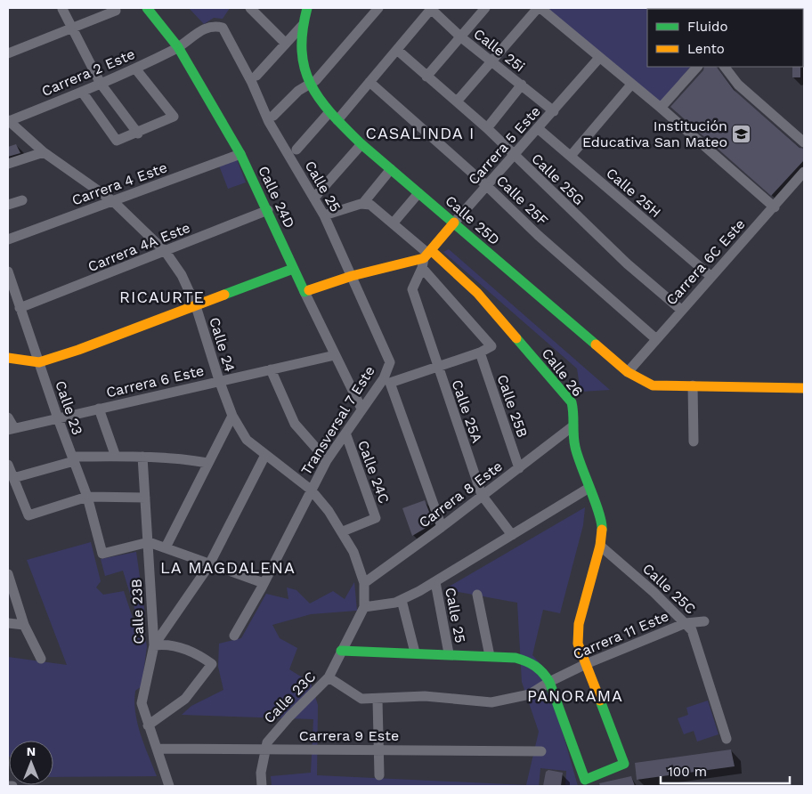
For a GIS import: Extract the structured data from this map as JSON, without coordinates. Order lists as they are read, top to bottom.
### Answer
{
  "streets": {
    "street": [
      "Calle 25i",
      "Carrera 2 Este",
      "Carrera 5 Este",
      "Calle 25G",
      "Carrera 4 Este",
      "Calle 25",
      "Calle 25H",
      "Calle 24D",
      "Calle 25F",
      "Calle 25D",
      "Carrera 4A Este",
      "Carrera 6C Este",
      "Calle 24",
      "Calle 26",
      "Carrera 6 Este",
      "Calle 25B",
      "Calle 23",
      "Calle 25A",
      "Transversal 7 Este",
      "Calle 24C",
      "Carrera 8 Este",
      "Calle 25C",
      "Calle 23B",
      "Carrera 11 Este",
      "Calle 23C",
      "Carrera 9 Este"
    ]
  },
  "crossings": [
    ["Calle 25i", "Carrera 5 Este"],
    ["Carrera 2 Este", "Calle 25"],
    ["Carrera 2 Este", "Calle 24D"],
    ["Carrera 2 Este", "Calle 24"],
    ["Carrera 5 Este", "Calle 25G"],
    ["Carrera 5 Este", "Calle 25H"],
    ["Carrera 5 Este", "Calle 25F"],
    ["Carrera 5 Este", "Calle 25D"],
    ["Carrera 5 Este", "Calle 26"],
    ["Carrera 5 Este", "Calle 25A"],
    ["Calle 25G", "Carrera 6C Este"],
    ["Carrera 4 Este", "Calle 24D"],
    ["Carrera 4 Este", "Calle 24"],
    ["Calle 25", "Transversal 7 Este"],
    ["Calle 25H", "Carrera 6C Este"],
    ["Calle 24D", "Carrera 4A Este"],
    ["Calle 24D", "Carrera 6 Este"],
    ["Calle 24D", "Transversal 7 Este"],
    ["Calle 25F", "Carrera 6C Este"],
    ["Calle 25D", "Carrera 6C Este"],
    ["Carrera 4A Este", "Calle 24"],
    ["Carrera 4A Este", "Calle 23"],
    ["Calle 24", "Carrera 6 Este"],
    ["Calle 24", "Transversal 7 Este"],
    ["Calle 24", "Calle 24C"],
    ["Calle 24", "Carrera 8 Este"],
    ["Calle 24", "Calle 23C"],
    ["Calle 26", "Calle 25A"],
    ["Calle 26", "Carrera 8 Este"],
    ["Calle 26", "Calle 25C"],
    ["Calle 26", "Carrera 11 Este"],
    ["Carrera 6 Este", "Calle 23"],
    ["Calle 25B", "Carrera 8 Este"],
    ["Calle 23", "Calle 23B"],
    ["Calle 25A", "Carrera 8 Este"],
    ["Transversal 7 Este", "Calle 24C"],
    ["Calle 25C", "Carrera 11 Este"],
    ["Calle 23B", "Carrera 9 Este"],
    ["Carrera 11 Este", "Calle 23C"],
    ["Calle 23C", "Carrera 9 Este"]
  ],
  "districts": [
    "CASALINDA I",
    "RICAURTE",
    "LA MAGDALENA",
    "PANORAMA"
  ],
  "places": {
    "school or university": ["Institución Educativa San Mateo"]
  },
  "legend": ["Fluido", "Lento"],
  "scale_bar": "100 m",
  "north": "top"
}
